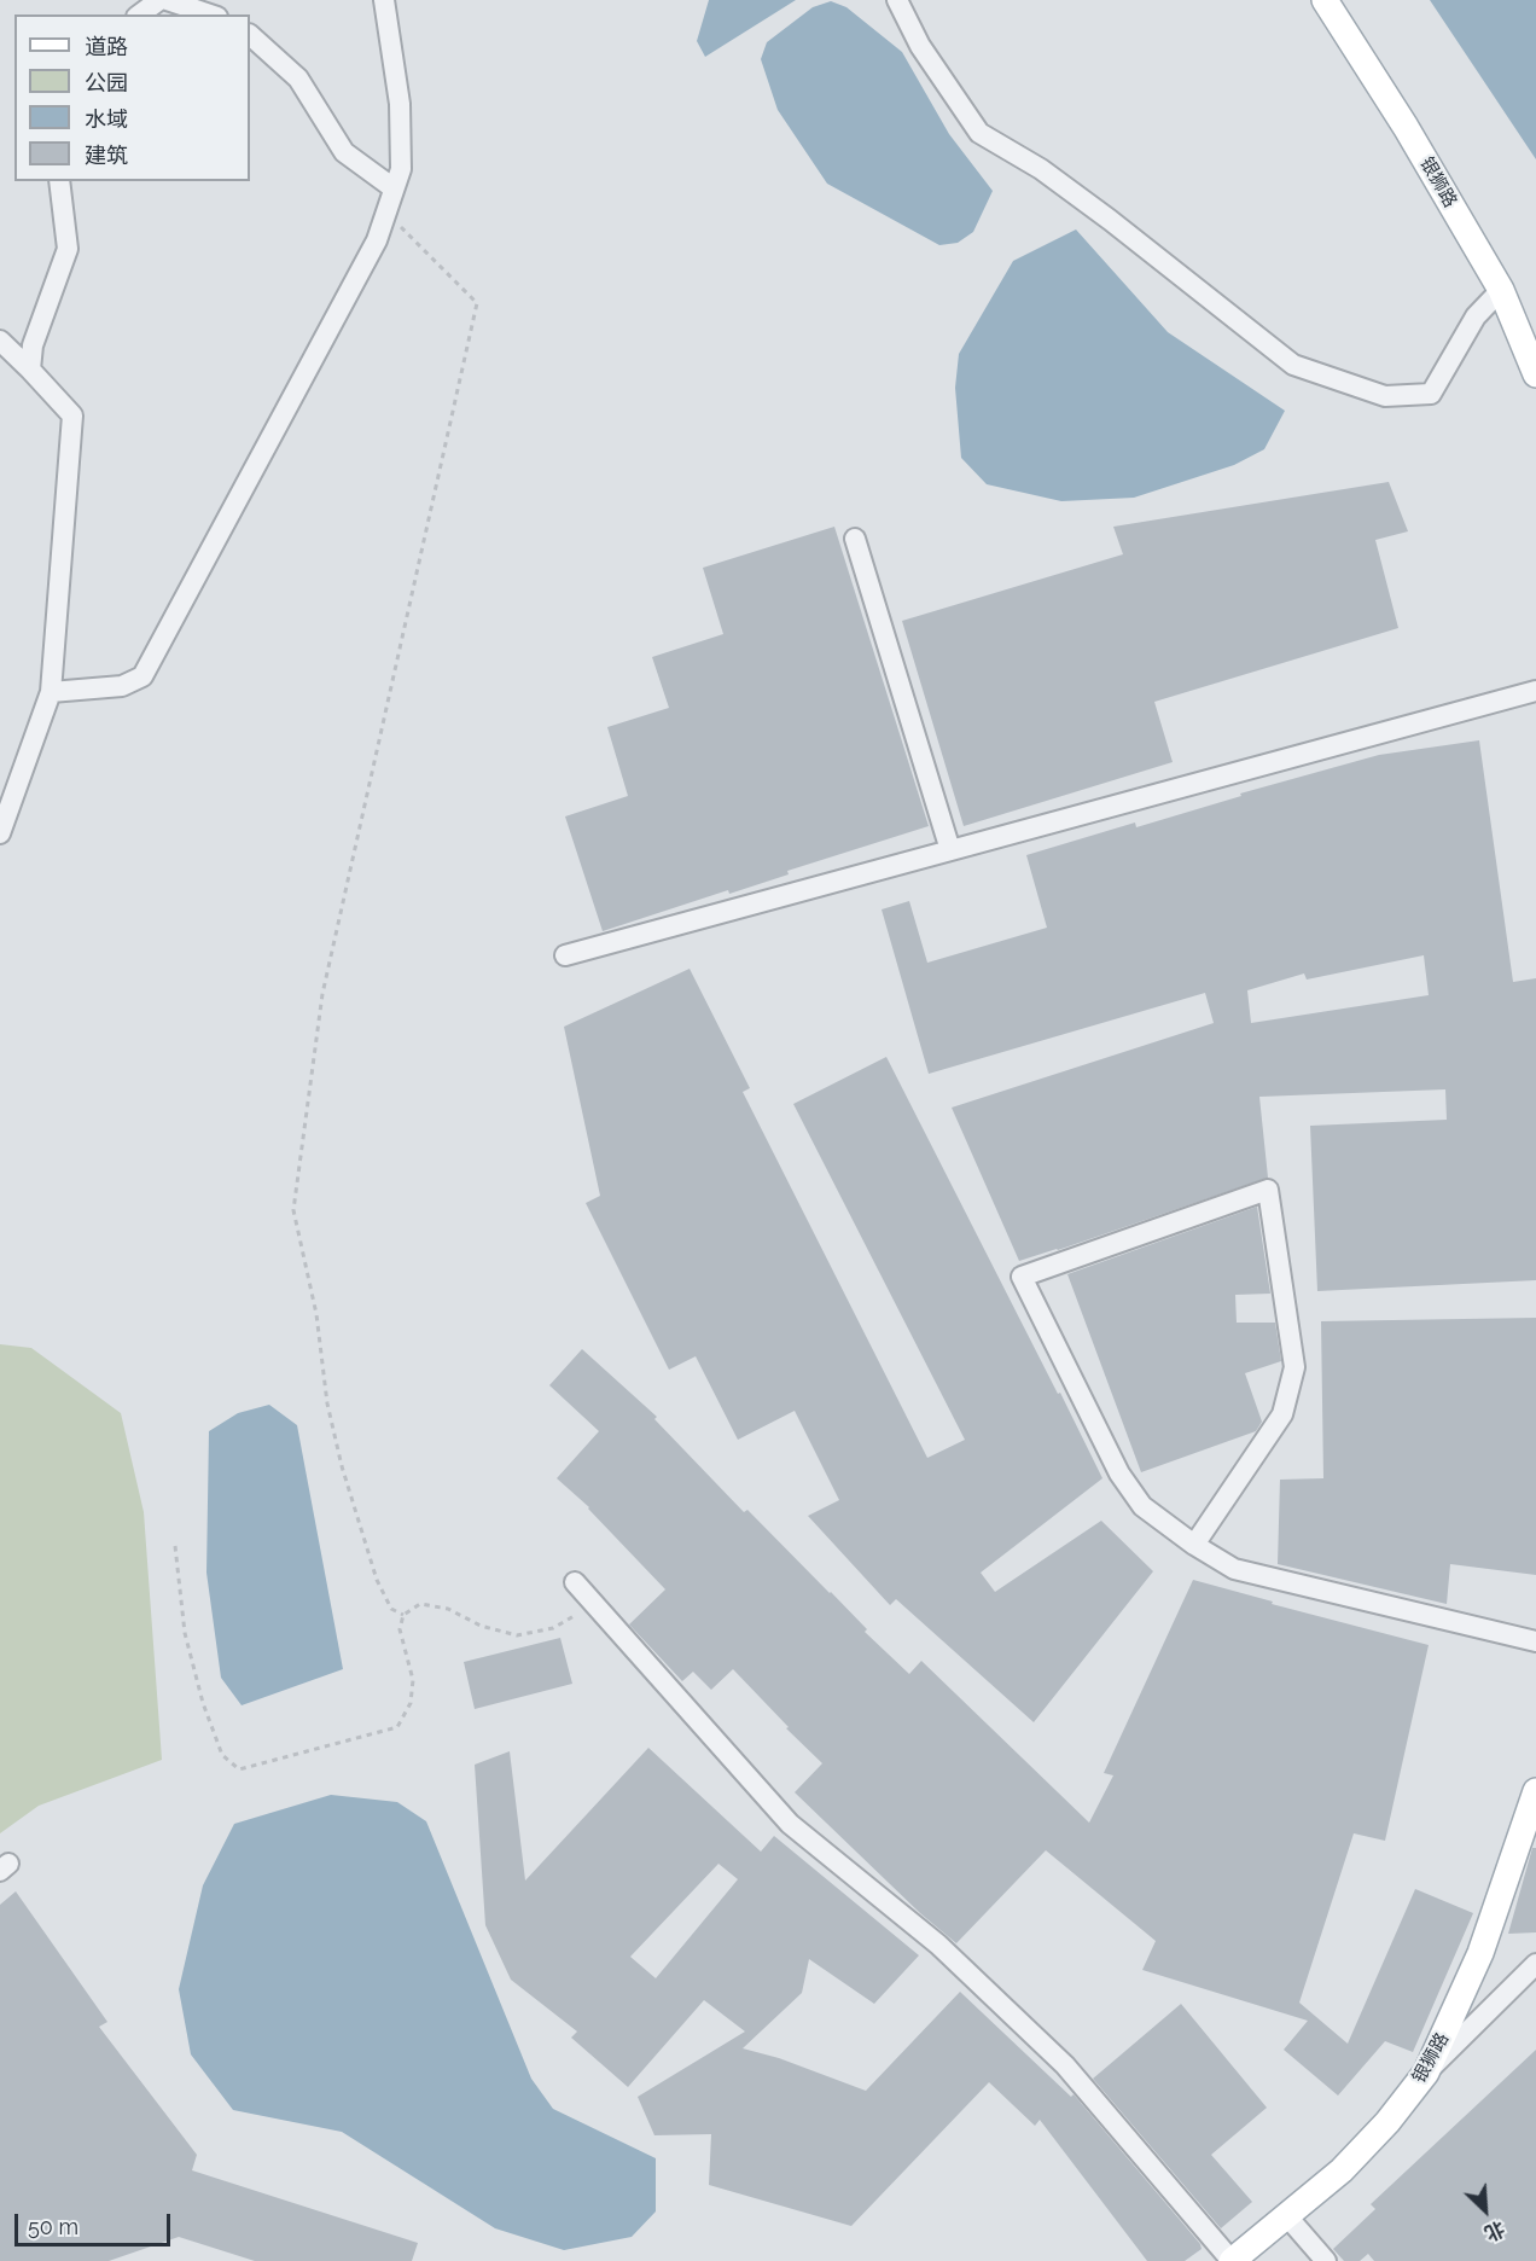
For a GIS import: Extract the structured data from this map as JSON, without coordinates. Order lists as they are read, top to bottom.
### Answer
{
  "streets": {
    "main road": ["银狮路"]
  },
  "legend": [
    "道路",
    "公园",
    "水域",
    "建筑"
  ],
  "scale_bar": "50 m",
  "north": "bottom right"
}
